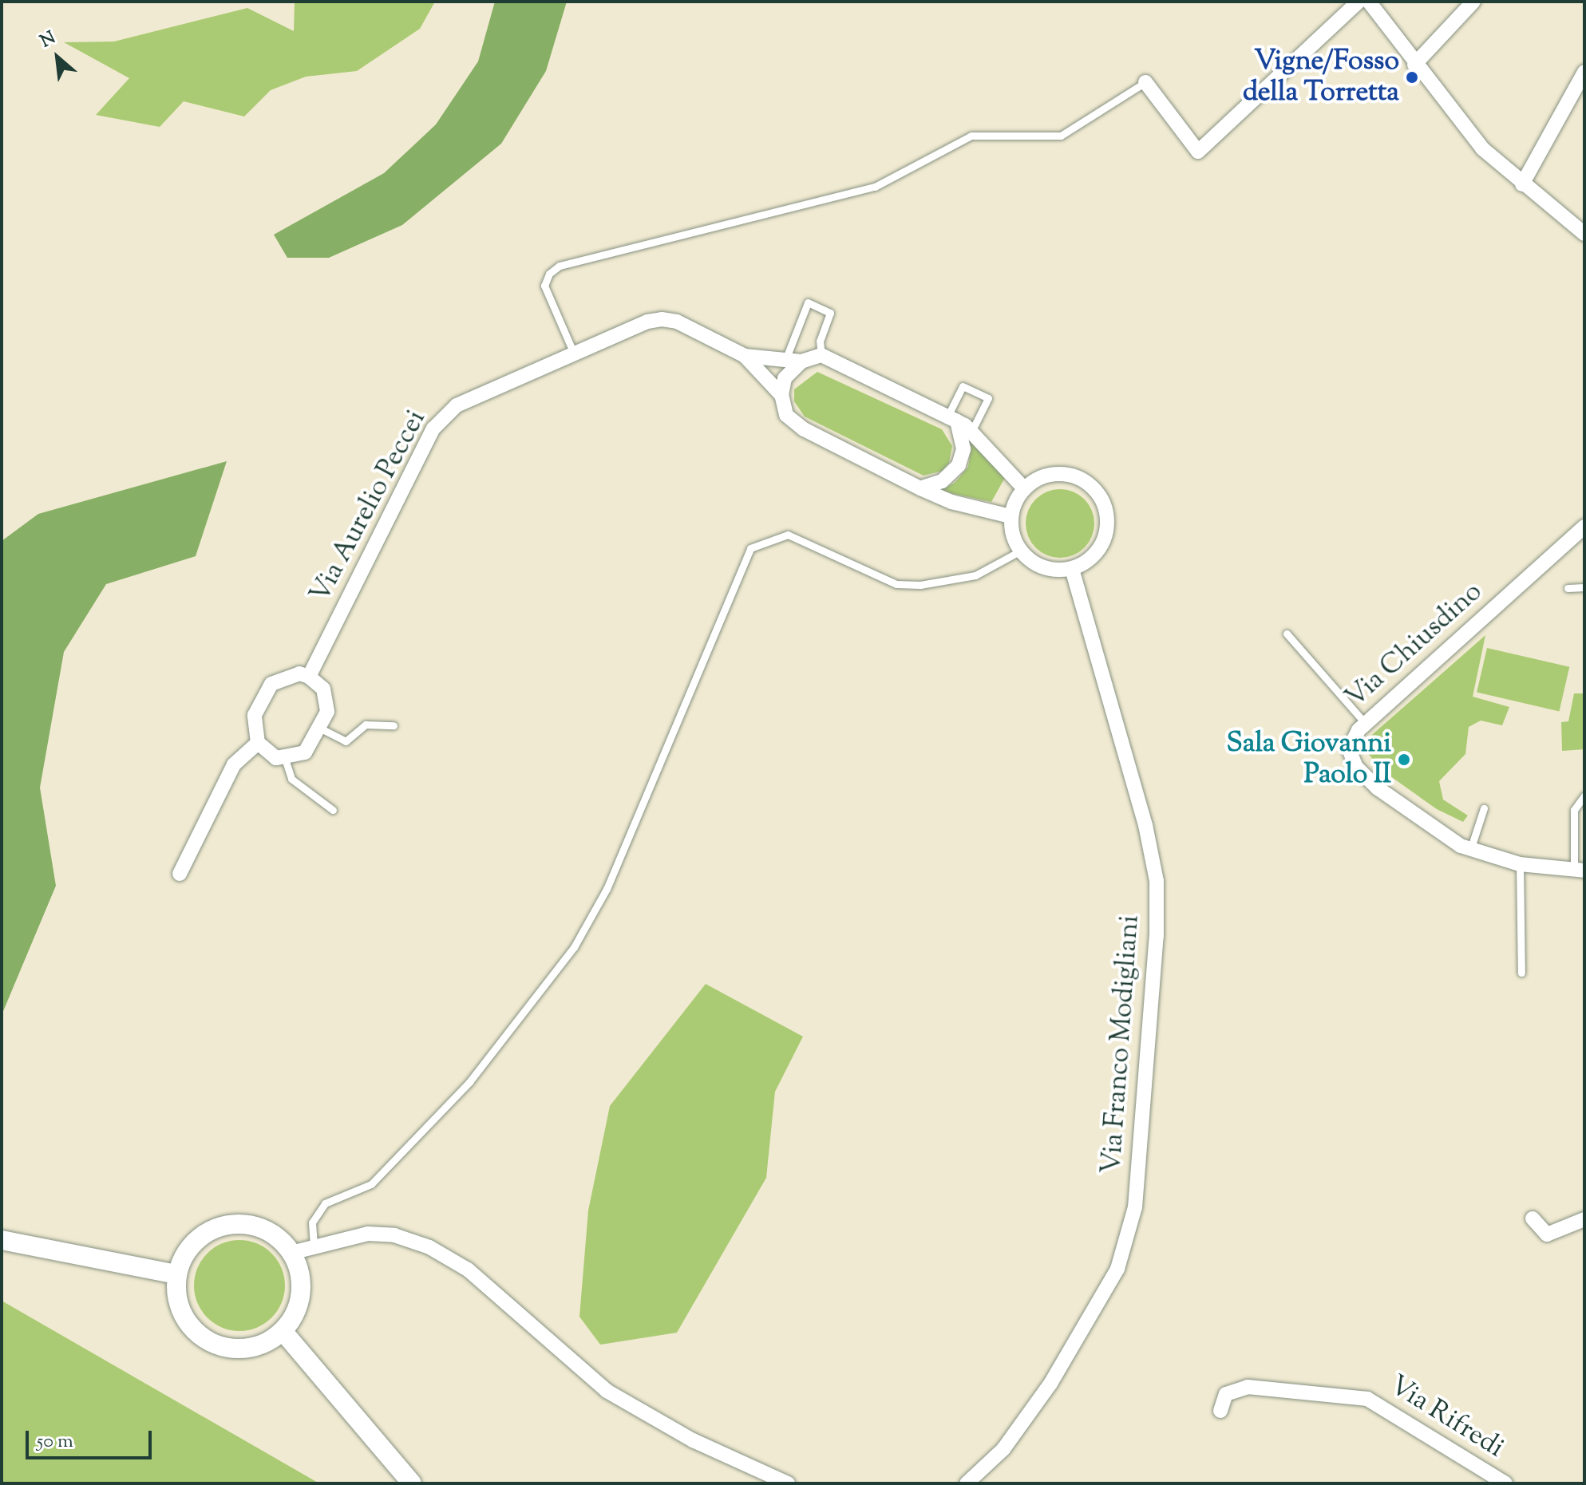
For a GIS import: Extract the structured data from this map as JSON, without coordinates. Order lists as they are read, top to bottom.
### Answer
{
  "streets": {
    "street": [
      "Via Aurelio Peccei",
      "Via Chiusdino",
      "Via Franco Modigliani",
      "Via Rifredi"
    ]
  },
  "crossings": [
    ["Via Aurelio Peccei", "Via Franco Modigliani"]
  ],
  "places": ["Vigne/Fosso della Torretta", "Sala Giovanni Paolo II"],
  "scale_bar": "50 m",
  "north": "top left"
}
